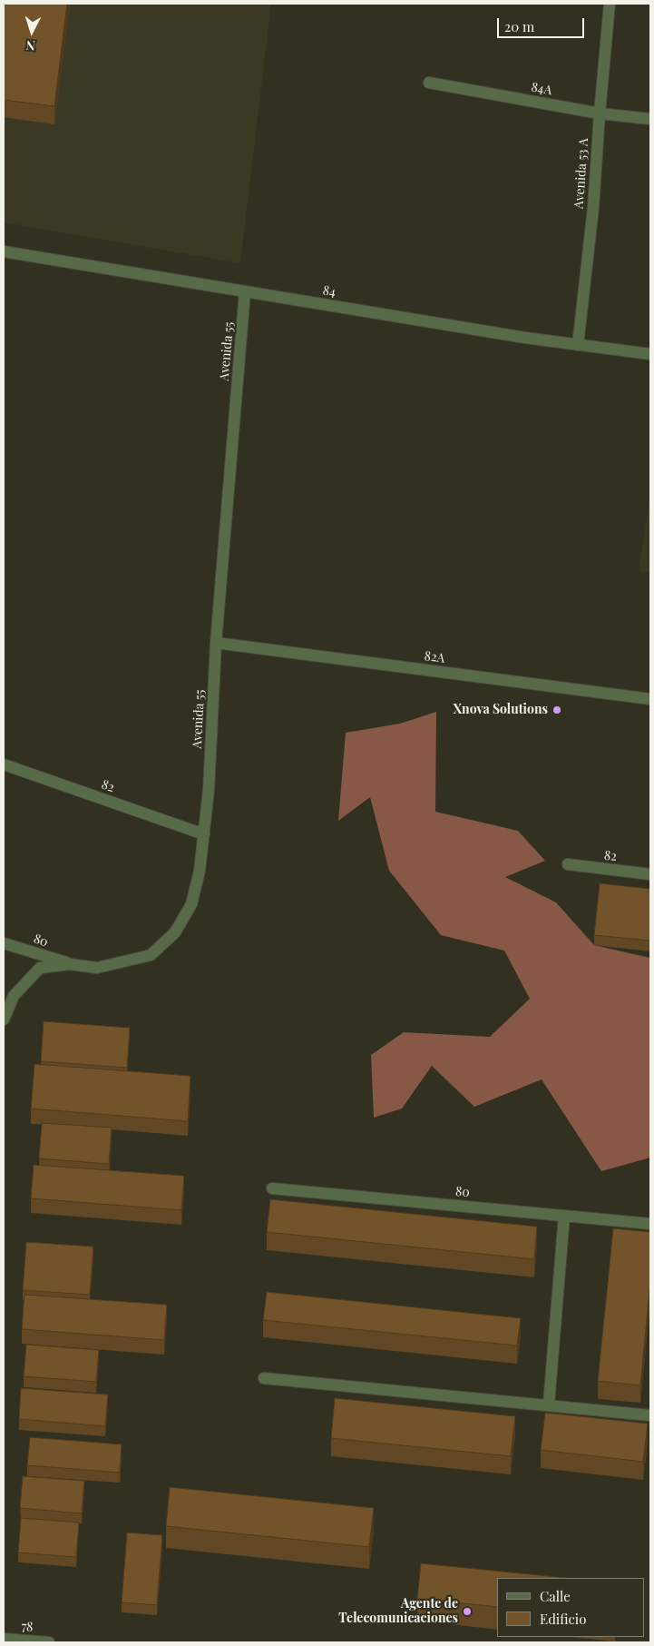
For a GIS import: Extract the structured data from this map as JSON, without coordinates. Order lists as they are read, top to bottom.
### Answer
{
  "streets": {
    "street": [
      "84A",
      "Avenida 53 A",
      "84",
      "Avenida 55",
      "82A",
      "82",
      "80",
      "78"
    ]
  },
  "crossings": [
    ["84A", "Avenida 53 A"],
    ["Avenida 53 A", "84"],
    ["84", "Avenida 55"],
    ["Avenida 55", "82A"],
    ["Avenida 55", "82"],
    ["Avenida 55", "80"]
  ],
  "places": ["Xnova Solutions", "Agente de Telecomunicaciones"],
  "legend": ["Calle", "Edificio"],
  "scale_bar": "20 m",
  "north": "bottom"
}
